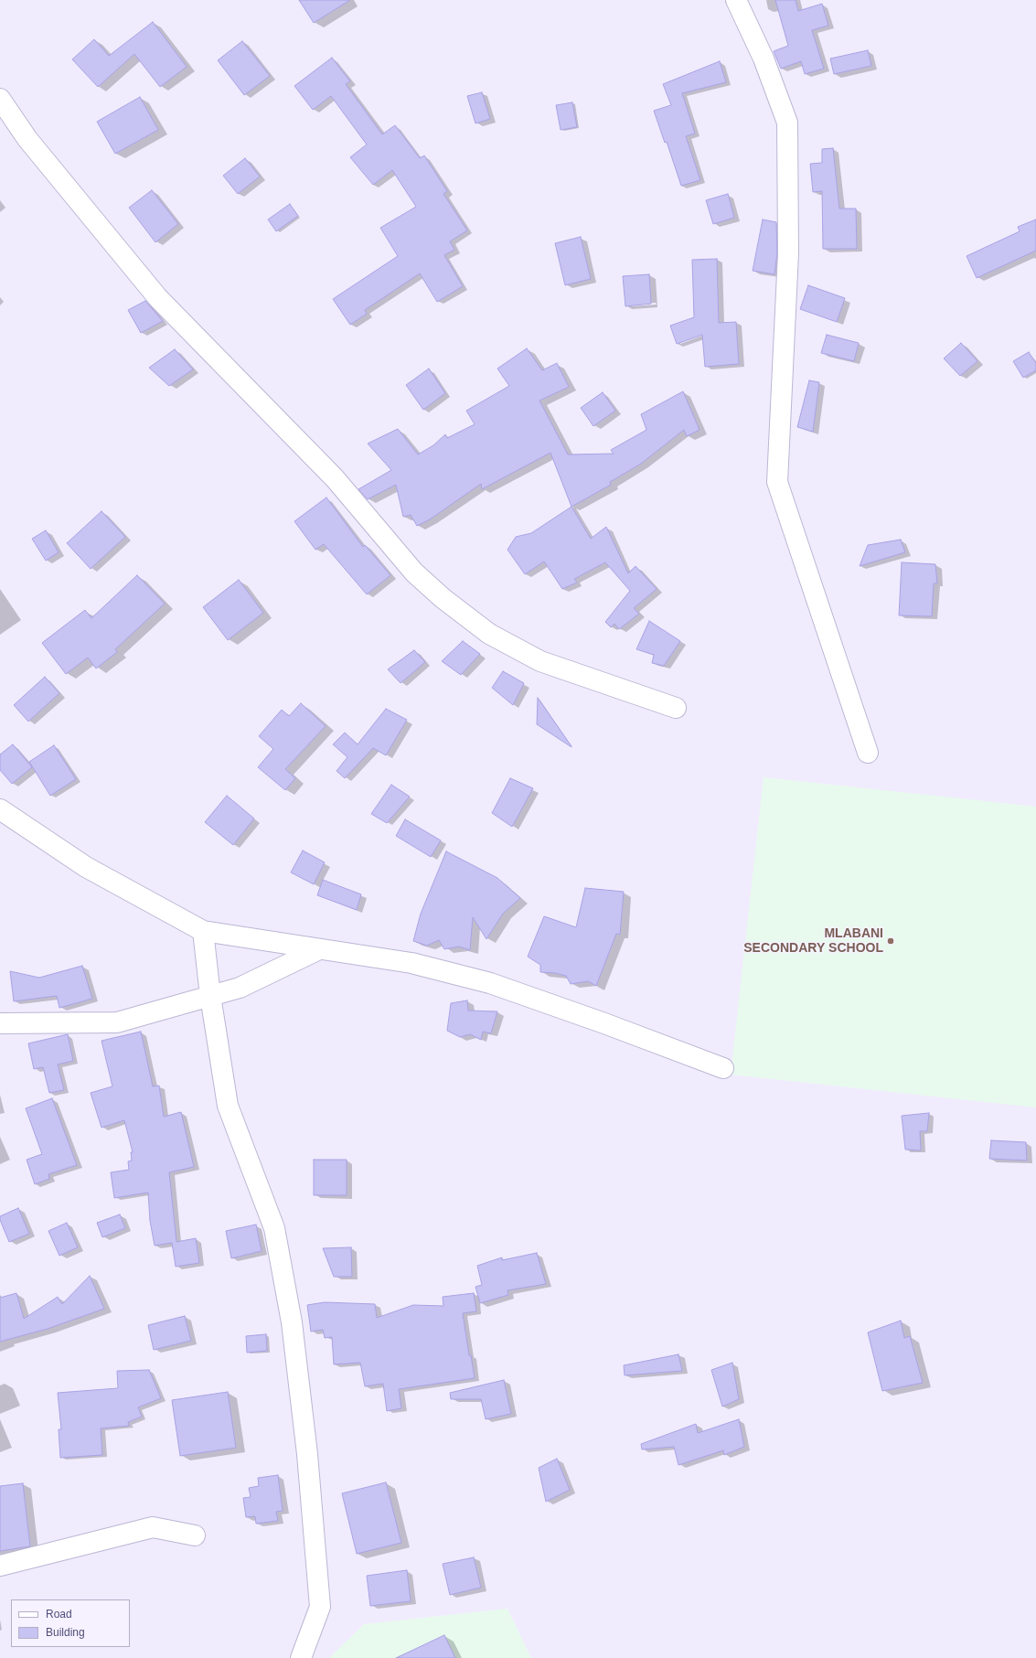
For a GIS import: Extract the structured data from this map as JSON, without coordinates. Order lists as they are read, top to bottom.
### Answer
{
  "places": ["MLABANI SECONDARY SCHOOL"],
  "legend": ["Road", "Building"]
}
